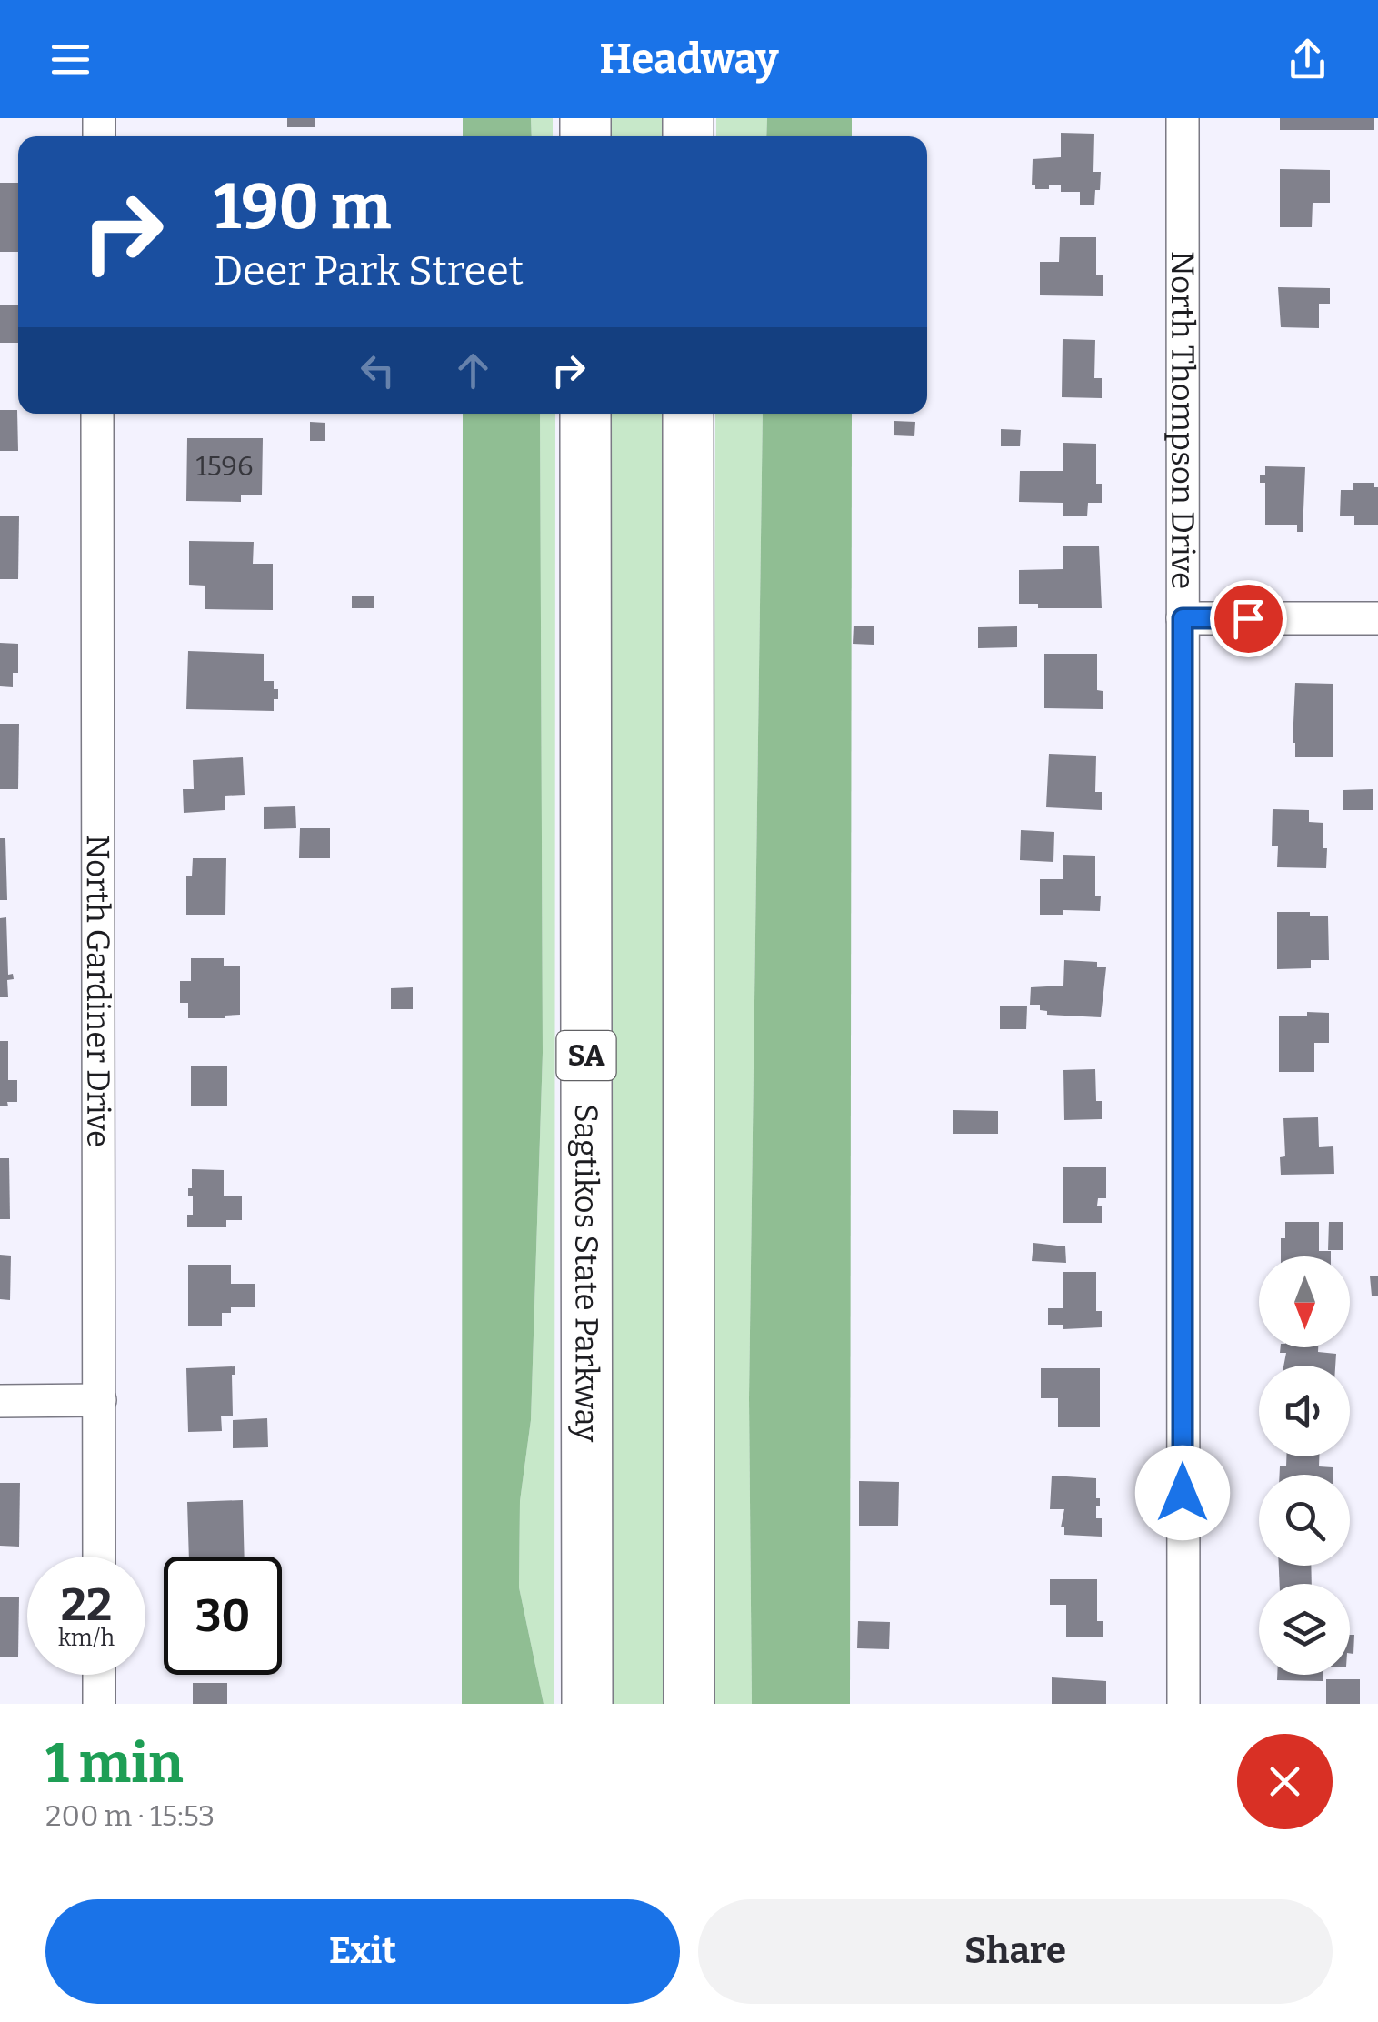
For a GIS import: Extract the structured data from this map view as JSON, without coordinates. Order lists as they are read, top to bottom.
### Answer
{
  "streets": {
    "highway": ["SA", "Sagtikos State Parkway"],
    "street": ["North Thompson Drive", "North Gardiner Drive"]
  },
  "house_numbers": ["1596"],
  "north": "bottom",
  "page": {
    "header": "Headway",
    "turn": ["190 m", "Deer Park Street"],
    "speed": "22 km/h",
    "limit": "30",
    "heading": ["1 min", "200 m · 15:53"],
    "buttons": ["Exit", "Share"]
  }
}
